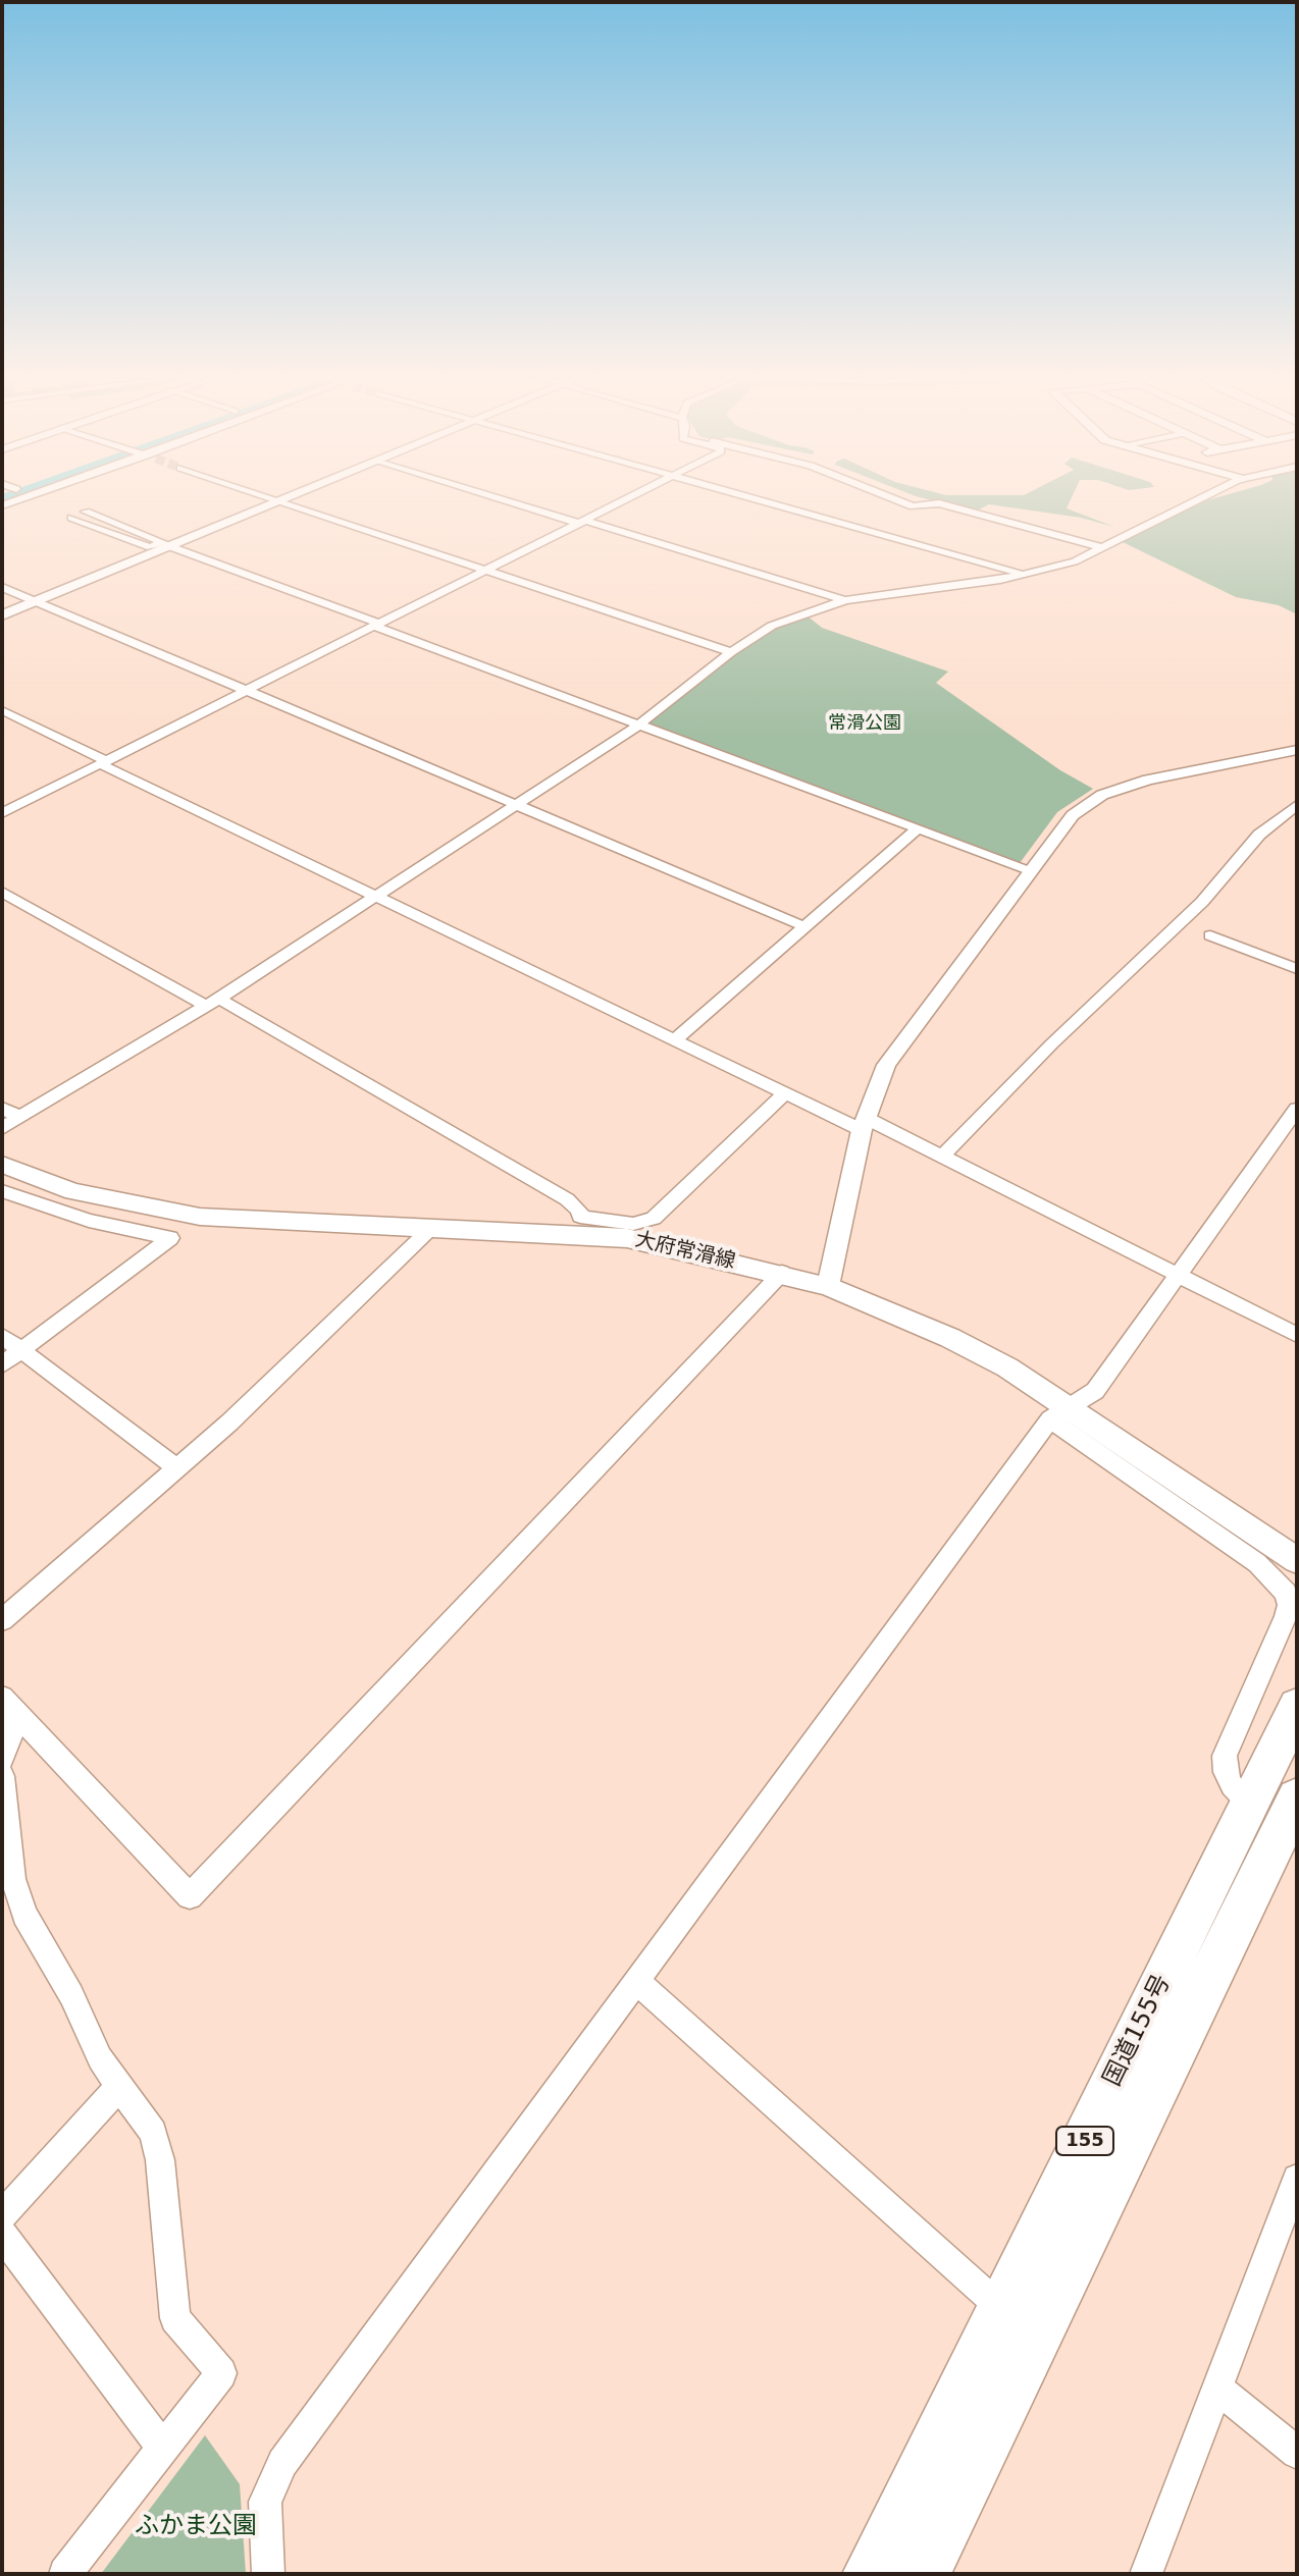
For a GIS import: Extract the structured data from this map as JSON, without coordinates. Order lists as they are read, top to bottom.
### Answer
{
  "streets": {
    "highway": ["国道155号", "155"],
    "main road": ["大府常滑線"]
  },
  "parks": ["常滑公園", "ふかま公園"]
}
